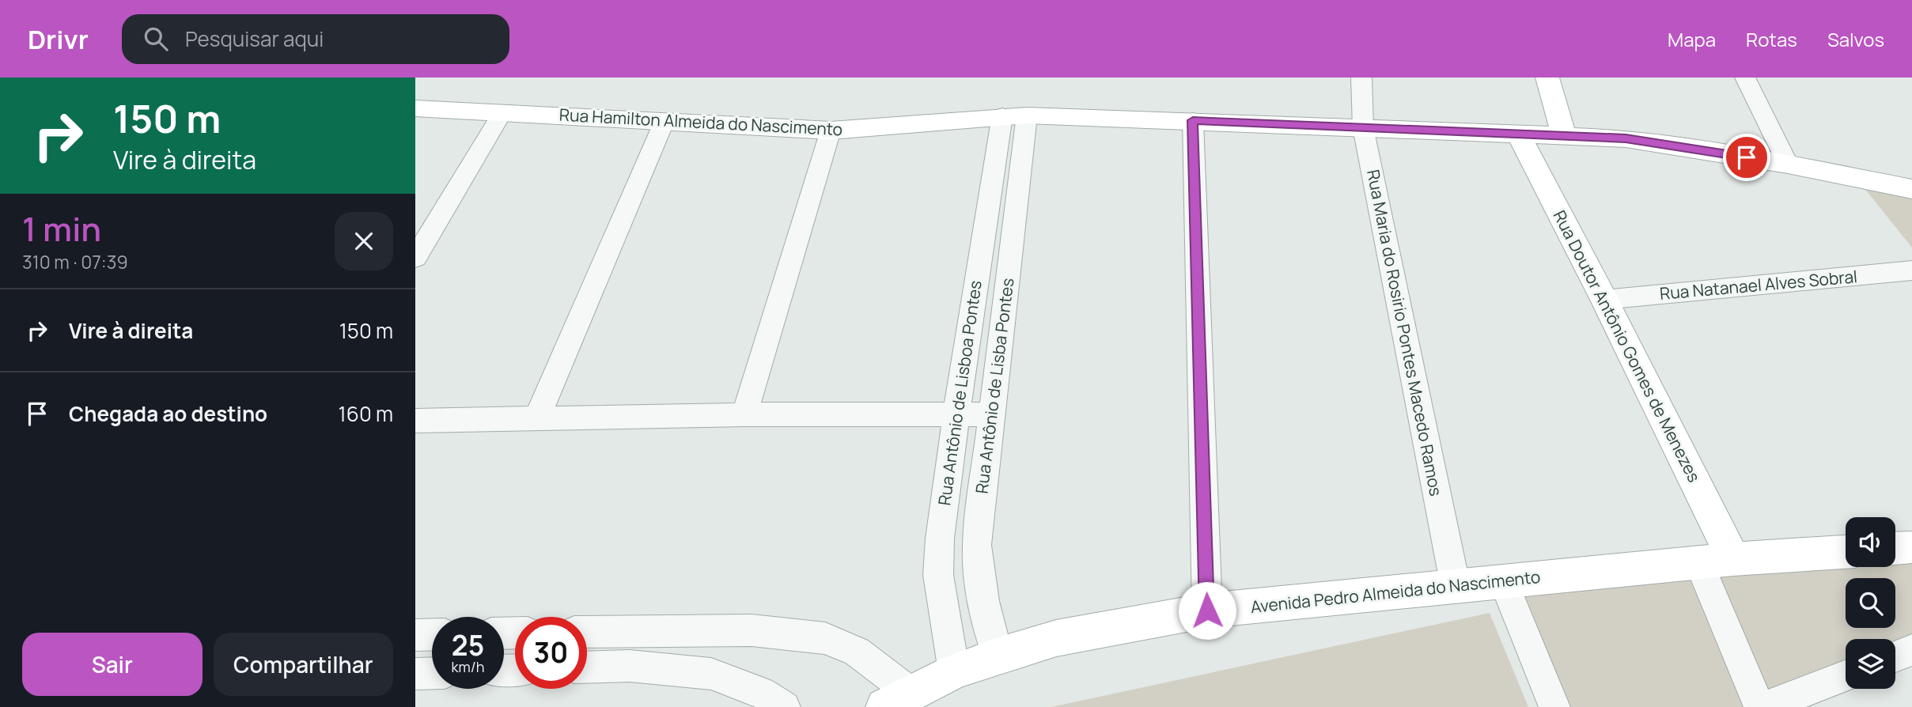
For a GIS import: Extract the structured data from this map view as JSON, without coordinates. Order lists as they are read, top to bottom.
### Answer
{
  "streets": {
    "street": [
      "Rua Hamilton Almeida do Nascimento",
      "Rua Natanael Alves Sobral",
      "Rua Maria do Rosirio Pontes Macedo Ramos",
      "Rua Doutor Antônio Gomes de Menezes",
      "Rua Antônio de Lisba Pontes",
      "Rua Antônio de Lisboa Pontes",
      "Avenida Pedro Almeida do Nascimento"
    ]
  },
  "crossings": [
    ["Rua Hamilton Almeida do Nascimento", "Rua Maria do Rosirio Pontes Macedo Ramos"],
    ["Rua Hamilton Almeida do Nascimento", "Rua Doutor Antônio Gomes de Menezes"],
    ["Rua Hamilton Almeida do Nascimento", "Rua Antônio de Lisba Pontes"],
    ["Rua Hamilton Almeida do Nascimento", "Rua Antônio de Lisboa Pontes"],
    ["Rua Natanael Alves Sobral", "Rua Doutor Antônio Gomes de Menezes"],
    ["Rua Maria do Rosirio Pontes Macedo Ramos", "Avenida Pedro Almeida do Nascimento"],
    ["Rua Doutor Antônio Gomes de Menezes", "Avenida Pedro Almeida do Nascimento"],
    ["Rua Antônio de Lisba Pontes", "Rua Antônio de Lisboa Pontes"],
    ["Rua Antônio de Lisba Pontes", "Avenida Pedro Almeida do Nascimento"],
    ["Rua Antônio de Lisboa Pontes", "Avenida Pedro Almeida do Nascimento"]
  ],
  "page": {
    "header": "Drivr",
    "search": "Pesquisar aqui",
    "nav": ["Mapa", "Rotas", "Salvos"],
    "turn": ["150 m", "Vire à direita"],
    "heading": ["1 min", "310 m · 07:39"],
    "list": [
      {
        "name": "Vire à direita",
        "value": "150 m"
      },
      {
        "name": "Chegada ao destino",
        "value": "160 m"
      }
    ],
    "speed": "25 km/h",
    "limit": "30",
    "buttons": ["Sair", "Compartilhar"]
  }
}
